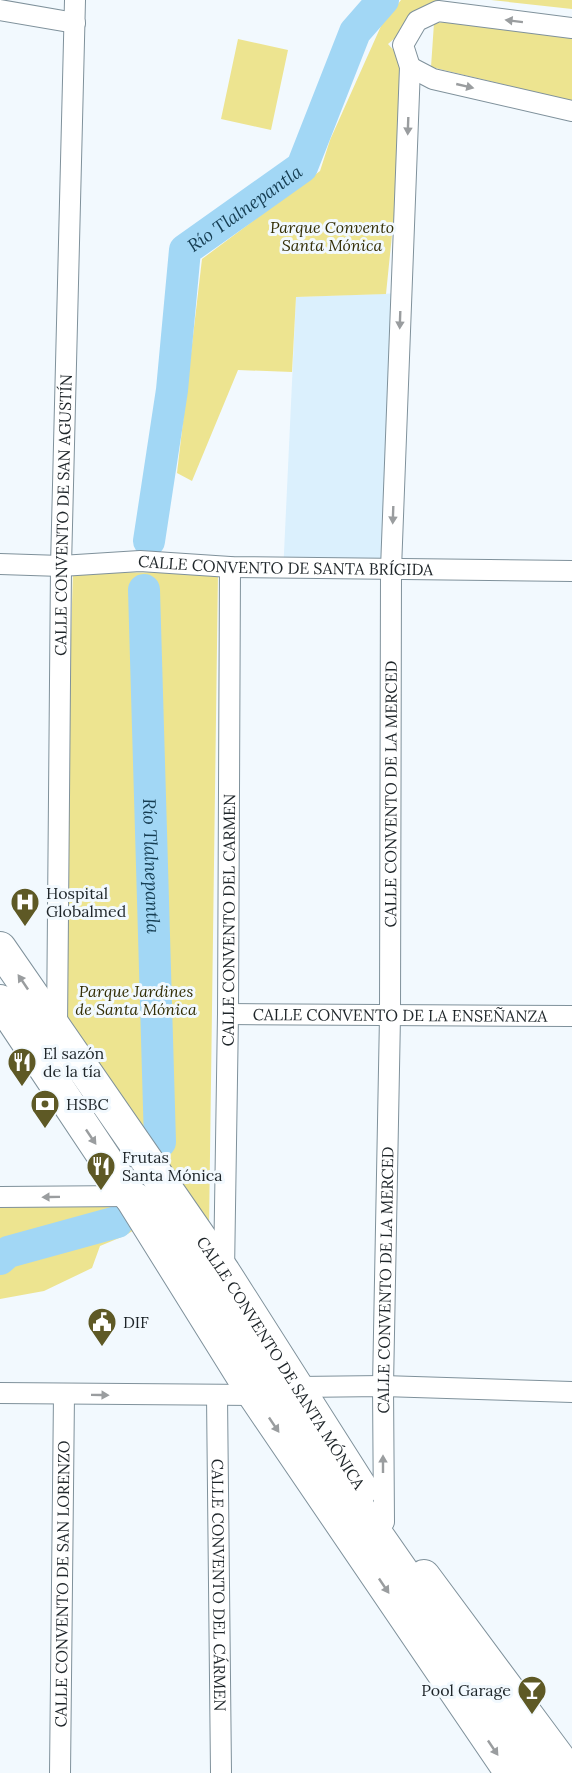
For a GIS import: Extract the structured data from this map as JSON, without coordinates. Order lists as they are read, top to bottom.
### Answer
{
  "streets": {
    "main road": ["CALLE CONVENTO DE SANTA MÓNICA"],
    "street": [
      "CALLE CONVENTO DE SAN AGUSTÍN",
      "CALLE CONVENTO DE SANTA BRÍGIDA",
      "CALLE CONVENTO DE LA MERCED",
      "CALLE CONVENTO DEL CARMEN",
      "CALLE CONVENTO DE LA ENSEÑANZA",
      "CALLE CONVENTO DE SAN LORENZO",
      "CALLE CONVENTO DEL CÁRMEN"
    ]
  },
  "crossings": [
    ["CALLE CONVENTO DE SAN AGUSTÍN", "CALLE CONVENTO DE SANTA BRÍGIDA"],
    ["CALLE CONVENTO DE SAN AGUSTÍN", "CALLE CONVENTO DE SANTA MÓNICA"],
    ["CALLE CONVENTO DE SANTA BRÍGIDA", "CALLE CONVENTO DE LA MERCED"],
    ["CALLE CONVENTO DE SANTA BRÍGIDA", "CALLE CONVENTO DEL CARMEN"],
    ["CALLE CONVENTO DE LA MERCED", "CALLE CONVENTO DE LA ENSEÑANZA"],
    ["CALLE CONVENTO DE LA MERCED", "CALLE CONVENTO DE SANTA MÓNICA"],
    ["CALLE CONVENTO DEL CARMEN", "CALLE CONVENTO DE LA ENSEÑANZA"],
    ["CALLE CONVENTO DEL CARMEN", "CALLE CONVENTO DE SANTA MÓNICA"]
  ],
  "water": ["Río Tlalnepantla"],
  "parks": ["Parque Convento Santa Mónica", "Parque Jardines de Santa Mónica"],
  "places": {
    "hospital": ["Hospital Globalmed"],
    "restaurant": ["El sazón de la tía", "Frutas Santa Mónica"],
    "bank": ["HSBC"],
    "public building": ["DIF"],
    "bar": ["Pool Garage"]
  }
}
